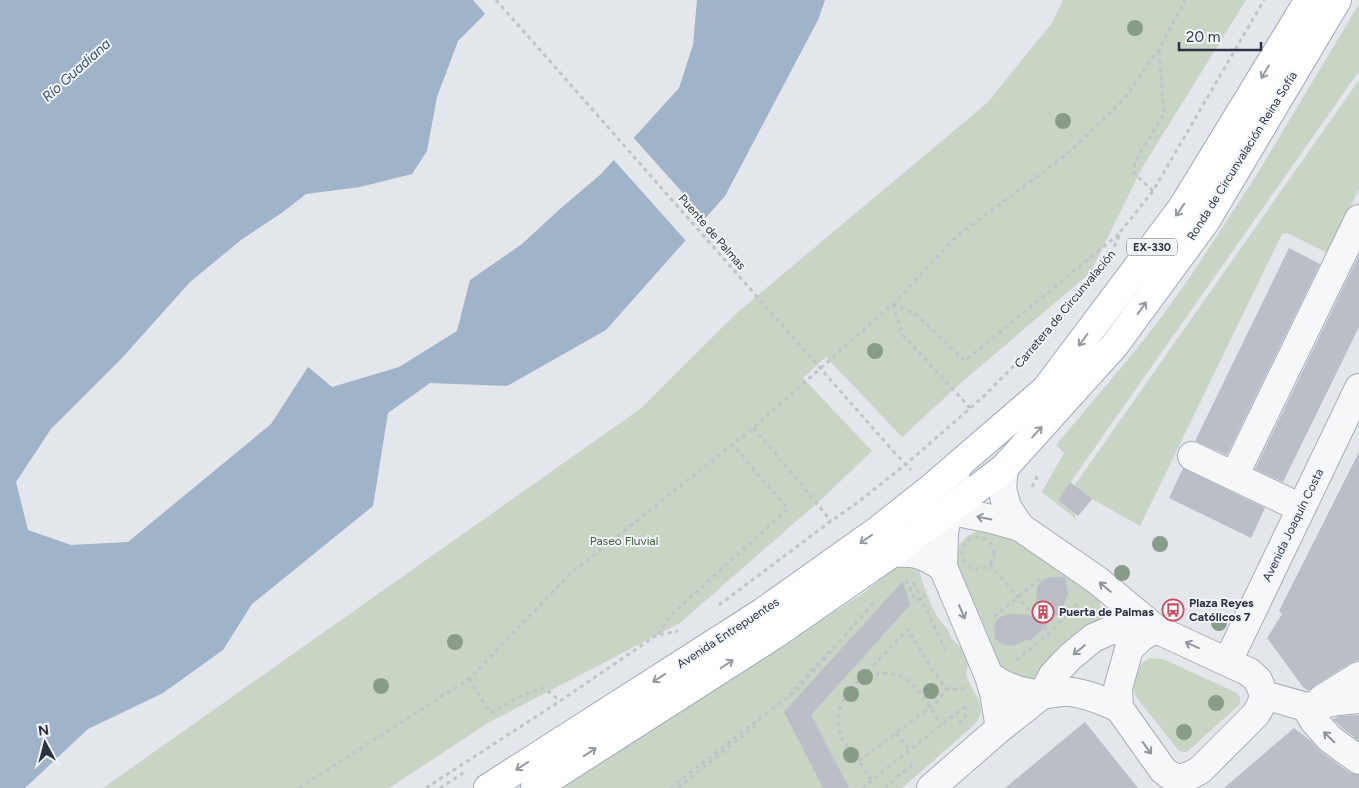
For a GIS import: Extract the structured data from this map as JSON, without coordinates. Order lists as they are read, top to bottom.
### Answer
{
  "streets": {
    "main road": ["Ronda de Circunvalación Reina Sofía", "EX-330", "Avenida Entrepuentes"],
    "street": ["Avenida Joaquín Costa"],
    "path": ["Puente de Palmas"]
  },
  "crossings": [
    ["Ronda de Circunvalación Reina Sofía", "EX-330"],
    ["Ronda de Circunvalación Reina Sofía", "Avenida Entrepuentes"],
    ["Puente de Palmas", "Avenida Entrepuentes"],
    ["EX-330", "Avenida Entrepuentes"]
  ],
  "water": ["Río Guadiana"],
  "parks": ["Paseo Fluvial"],
  "places": {
    "bus stop": ["Plaza Reyes Católicos 7"],
    "building": ["Puerta de Palmas"]
  },
  "scale_bar": "20 m",
  "north": "top"
}
